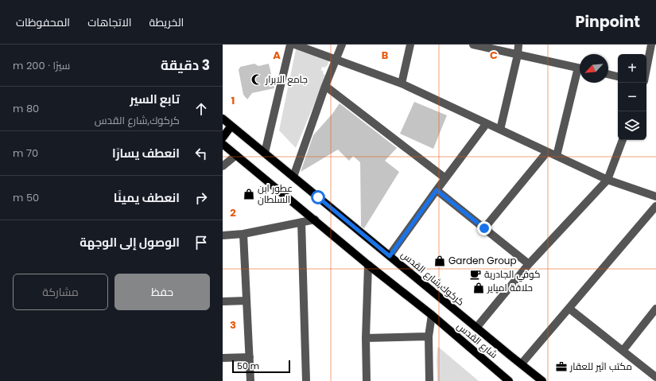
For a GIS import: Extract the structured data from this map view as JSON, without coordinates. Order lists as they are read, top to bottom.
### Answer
{
  "streets": {
    "main road": ["كركوك,شارع القدس", "شارع القدس"]
  },
  "crossings": [
    ["كركوك,شارع القدس", "شارع القدس"]
  ],
  "places": {
    "mosque": ["جامع الابرار"],
    "shop": ["عطور ابن السلطان", "Garden Group", "حلاقة امپاير"],
    "cafe": ["كوفي الجادرية"],
    "office": ["مكتب اثير للعقار"]
  },
  "scale_bar": "50 m",
  "north": "bottom left",
  "page": {
    "header": "Pinpoint",
    "nav": ["الخريطة", "الاتجاهات", "المحفوظات"],
    "heading": ["3 دقيقة", "سيرًا · 200 m"],
    "map_buttons": ["+", "−"],
    "list": [
      ["تابع السير", "كركوك,شارع القدس", "80 m"],
      ["انعطف يسارًا", "70 m"],
      ["انعطف يمينًا", "50 m"],
      "الوصول إلى الوجهة"
    ],
    "buttons": ["حفظ", "مشاركة"],
    "scale": "50 m"
  },
  "grid": {
    "columns": ["A", "B", "C"],
    "rows": ["1", "2", "3"]
  }
}
